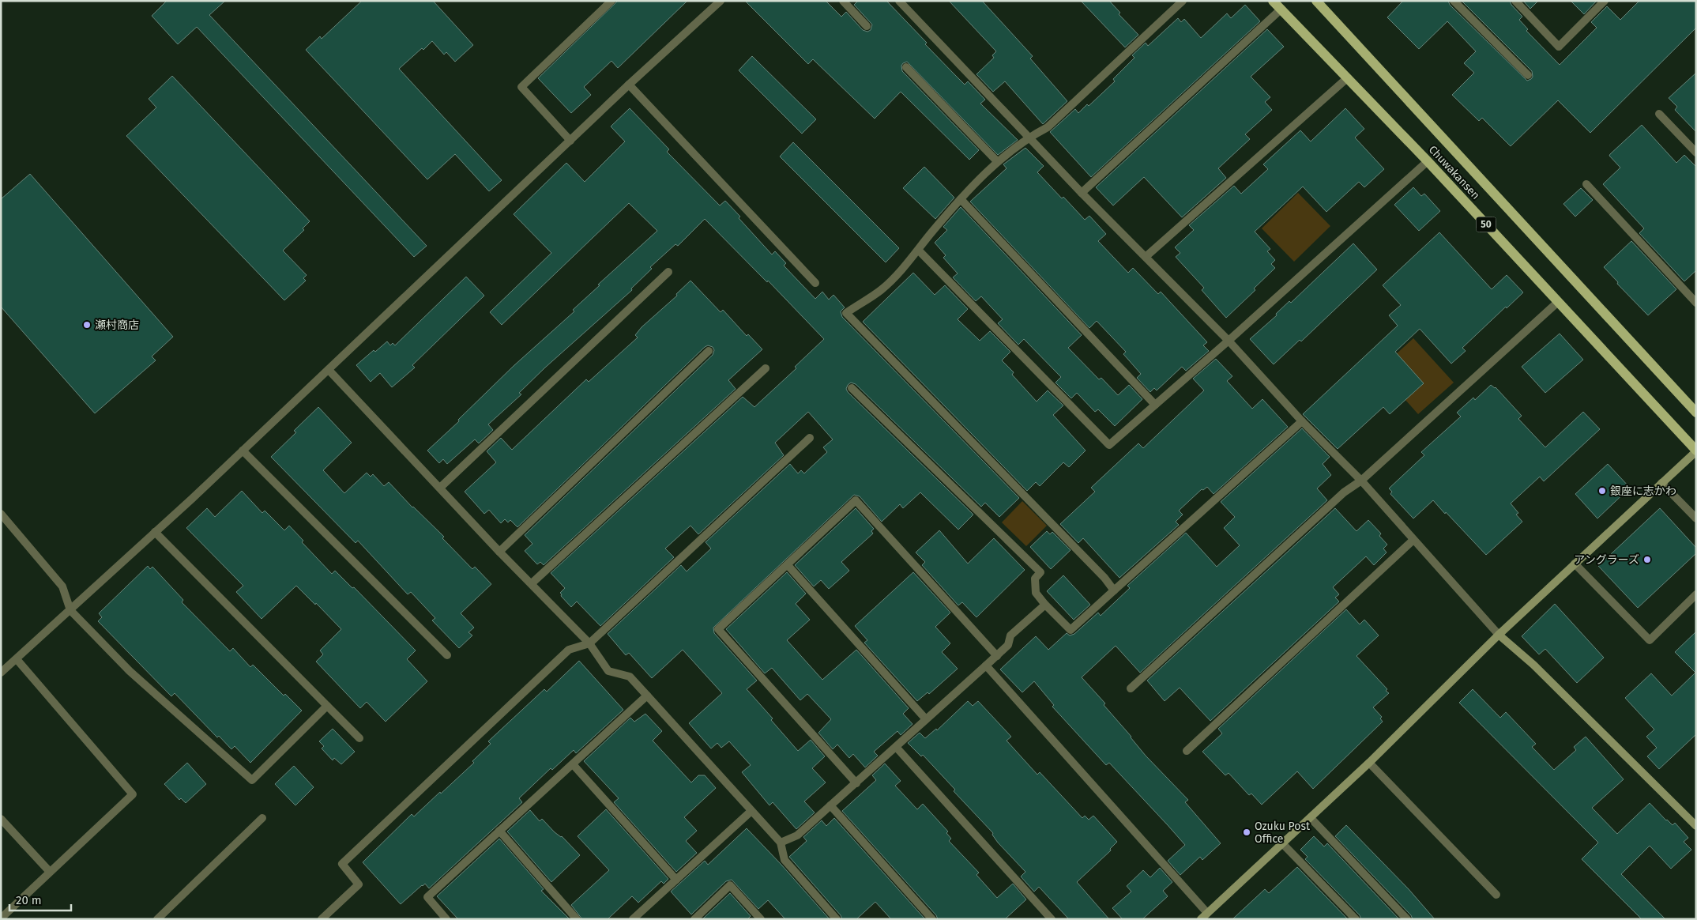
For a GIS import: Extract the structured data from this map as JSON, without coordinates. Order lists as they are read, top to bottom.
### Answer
{
  "streets": {
    "main road": ["Chuwakansen", "50"]
  },
  "places": [
    "瀬村商店",
    "銀座に志かわ",
    "アングラーズ",
    "Ozuku Post Office"
  ],
  "scale_bar": "20 m"
}
